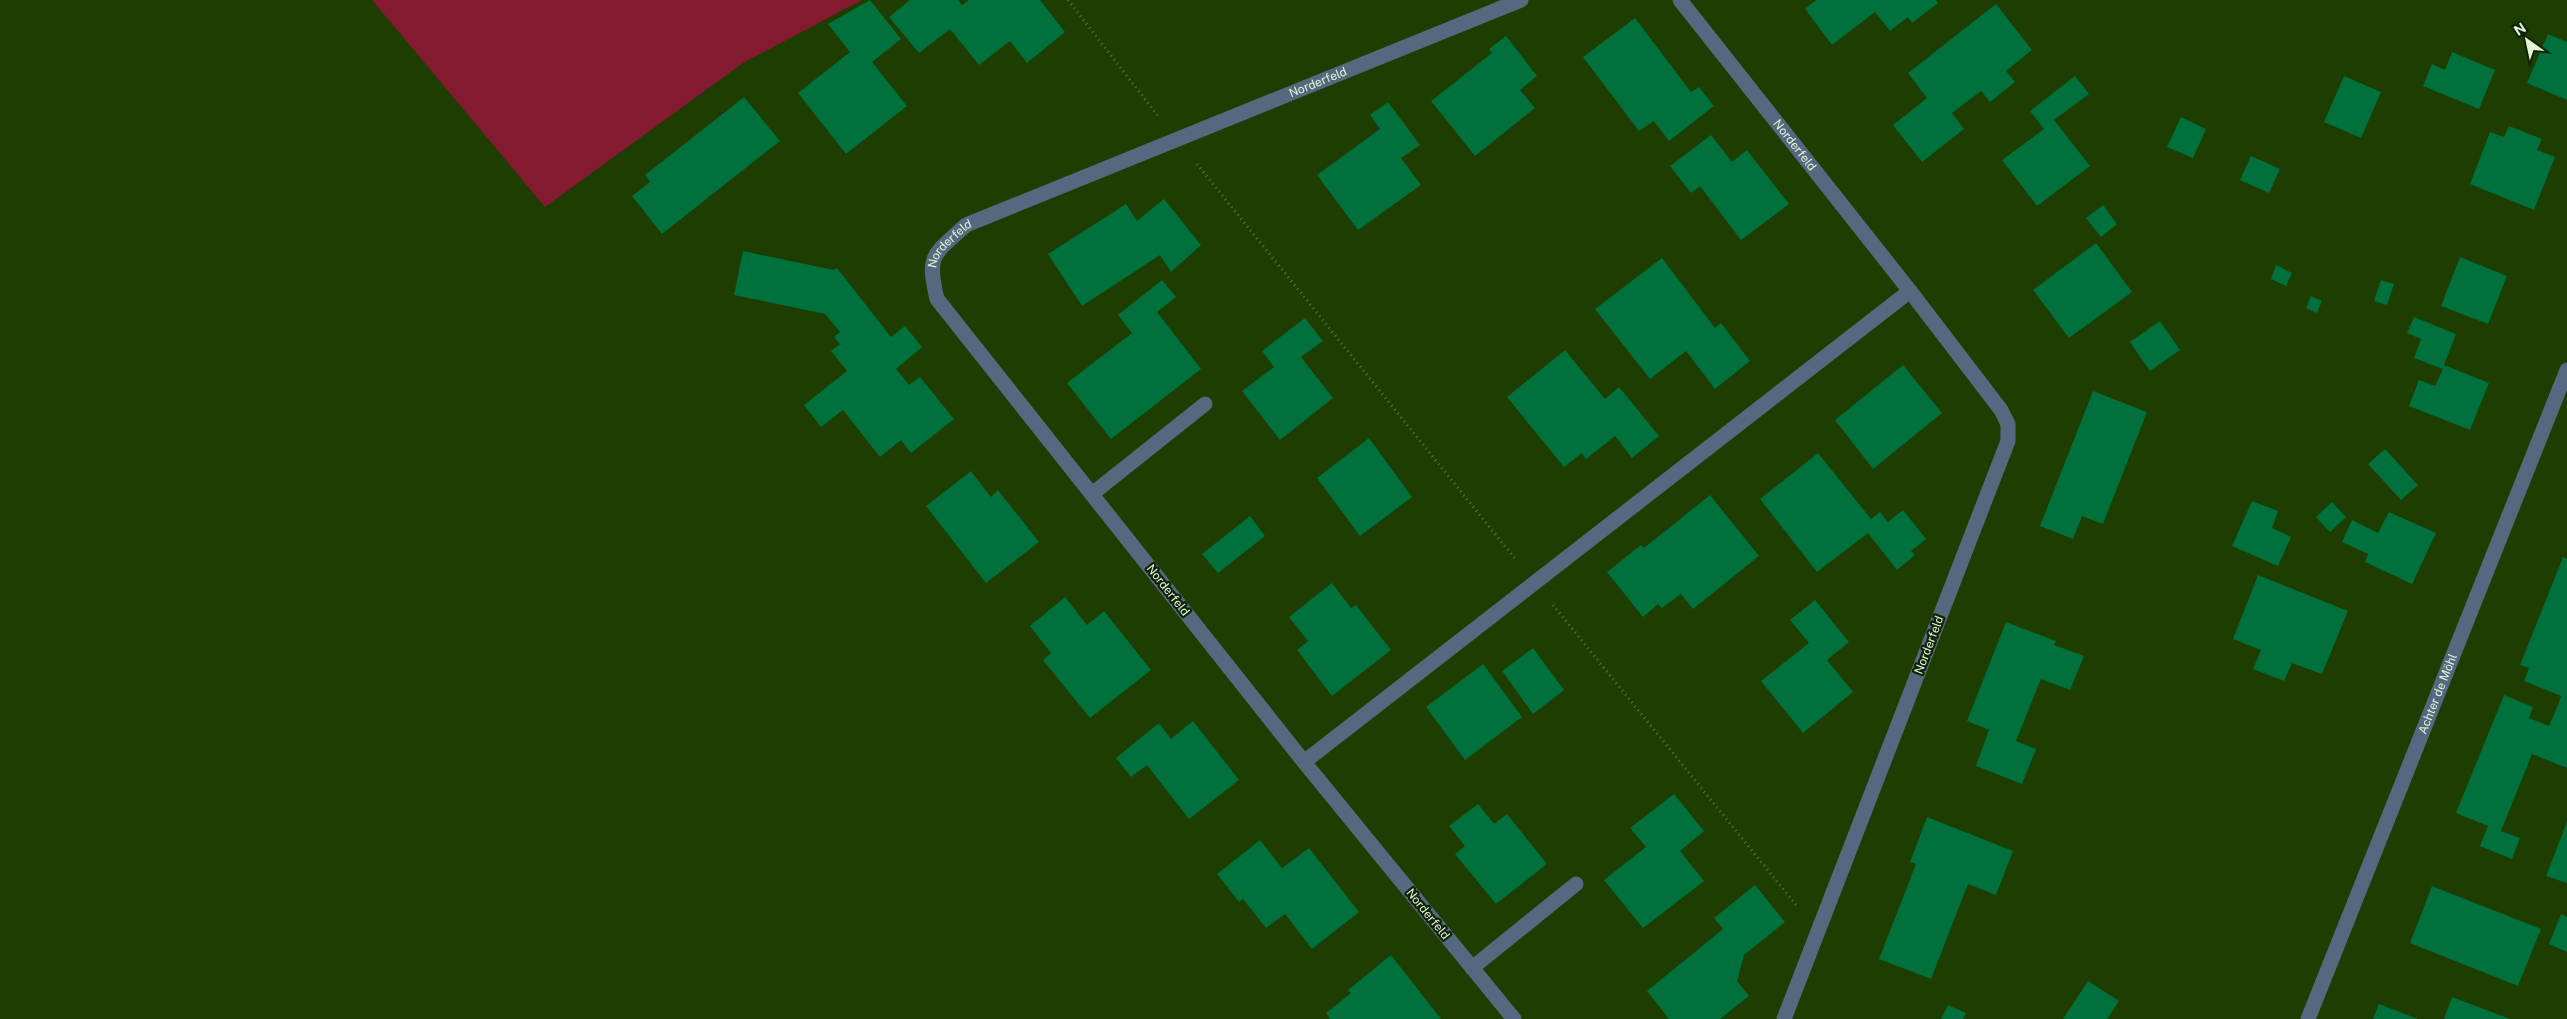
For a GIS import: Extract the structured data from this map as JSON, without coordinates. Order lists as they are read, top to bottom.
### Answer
{
  "streets": {
    "street": ["Norderfeld", "Achter de Möhl"]
  },
  "north": "top left"
}
